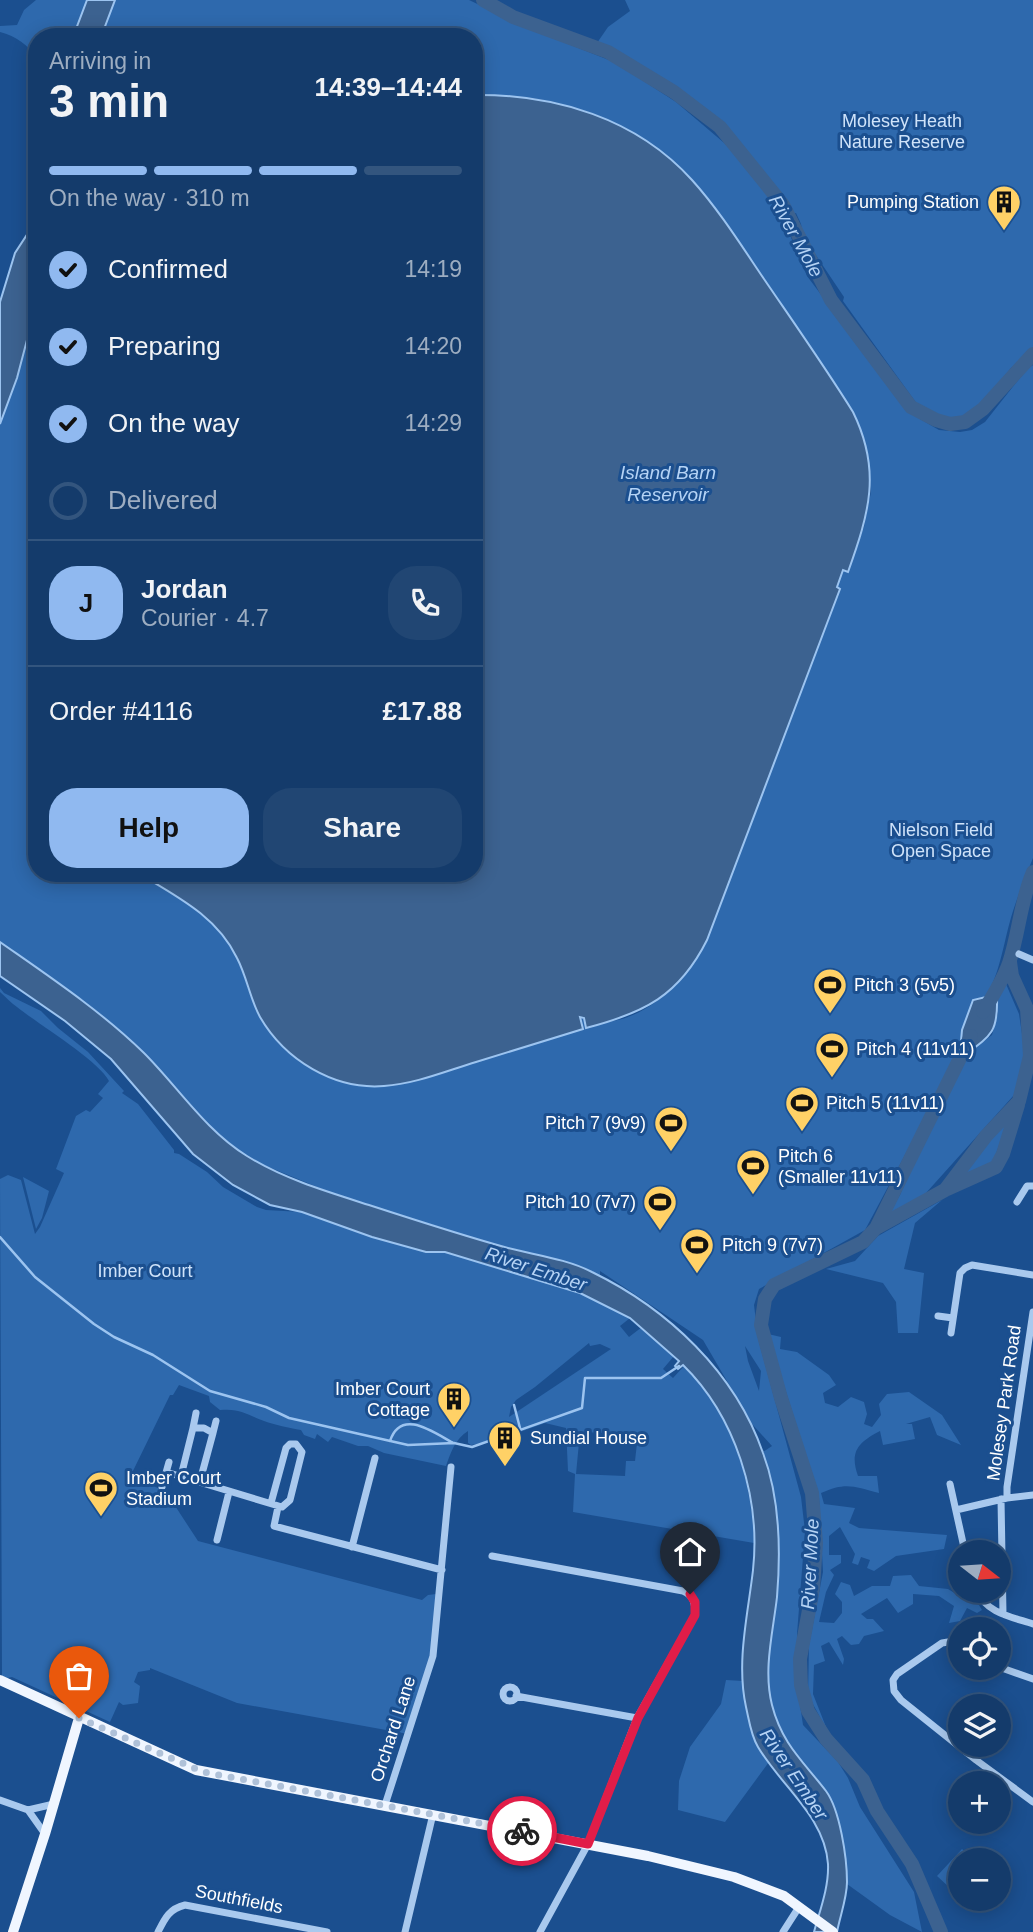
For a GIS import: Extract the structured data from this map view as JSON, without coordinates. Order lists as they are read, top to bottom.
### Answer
{
  "streets": {
    "main road": ["Orchard Lane"],
    "street": ["Molesey Park Road", "Southfields"]
  },
  "water": ["River Mole", "Island Barn Reservoir", "River Ember"],
  "parks": ["Molesey Heath Nature Reserve", "Nielson Field Open Space", "Imber Court"],
  "places": {
    "building": ["Pumping Station", "Imber Court Cottage", "Sundial House"],
    "sports": [
      "Pitch 3 (5v5)",
      "Pitch 4 (11v11)",
      "Pitch 5 (11v11)",
      "Pitch 7 (9v9)",
      "Pitch 6 (Smaller 11v11)",
      "Pitch 10 (7v7)",
      "Pitch 9 (7v7)",
      "Imber Court Stadium"
    ]
  },
  "north": "right",
  "page": {
    "heading": ["3 min", "Arriving in", "14:39–14:44"],
    "panel": [
      "Jordan",
      "Courier · 4.7",
      "Order #4116",
      "£17.88"
    ],
    "bar": "On the way · 310 m",
    "list": [
      ["Confirmed", "14:19"],
      ["Preparing", "14:20"],
      ["On the way", "14:29"],
      "Delivered"
    ],
    "round": "J",
    "buttons": ["Help", "Share"],
    "map_buttons": ["+", "−"]
  }
}
